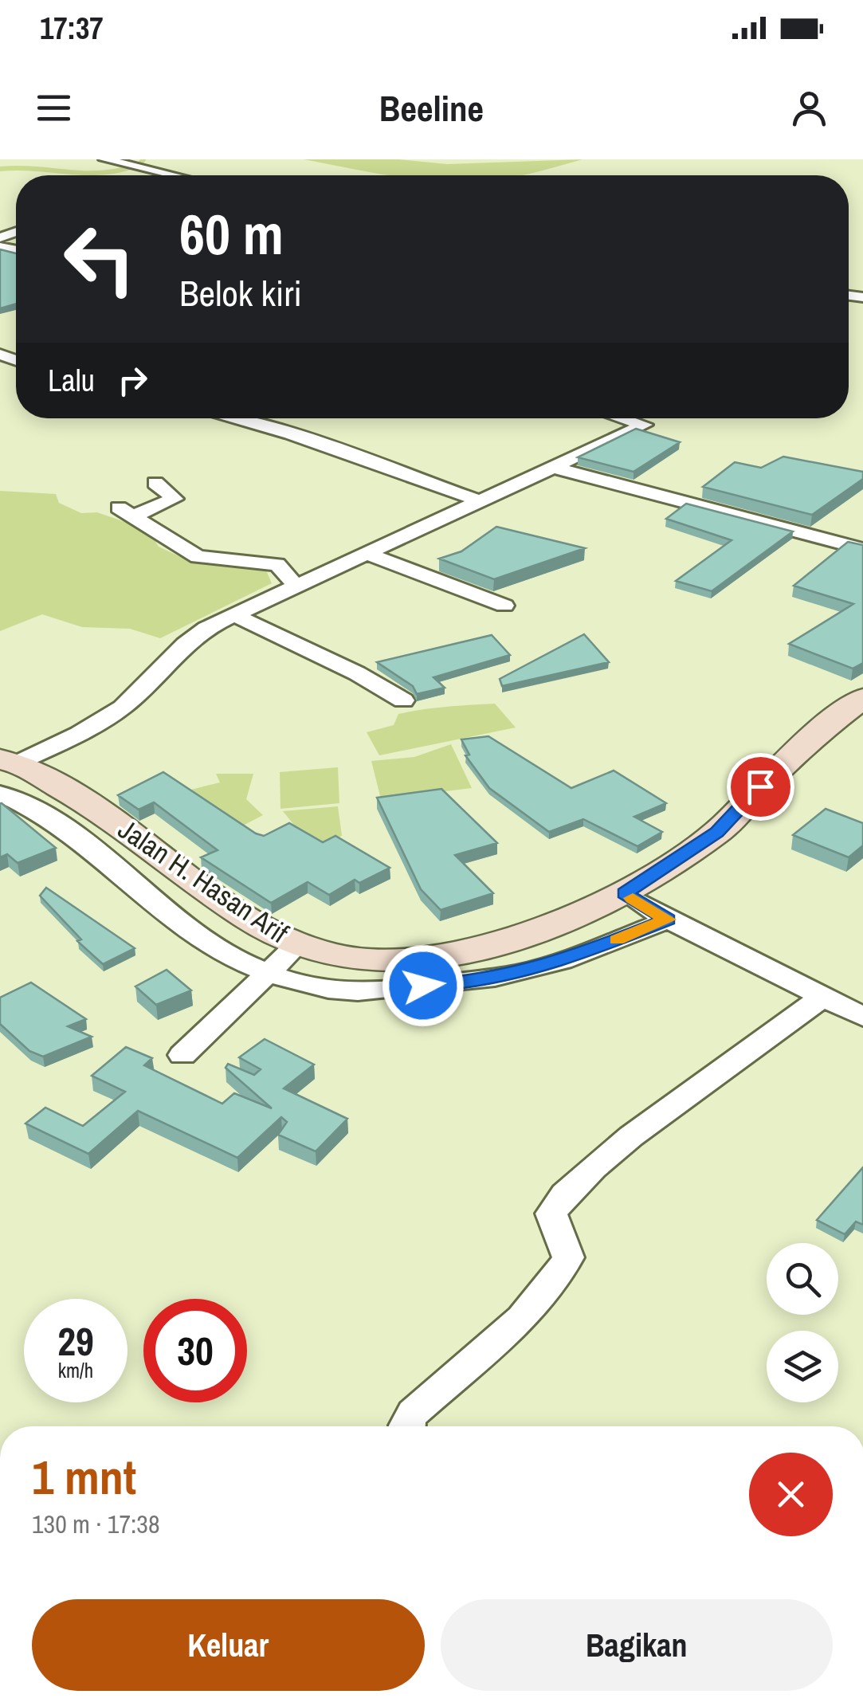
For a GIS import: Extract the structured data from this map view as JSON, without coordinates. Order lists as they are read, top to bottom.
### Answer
{
  "streets": {
    "main road": ["Jalan H. Hasan Arif"]
  },
  "page": {
    "status": "17:37",
    "header": "Beeline",
    "turn": ["60 m", "Belok kiri"],
    "then": "Lalu",
    "speed": "29 km/h",
    "limit": "30",
    "heading": ["1 mnt", "130 m · 17:38"],
    "buttons": ["Keluar", "Bagikan"]
  }
}
